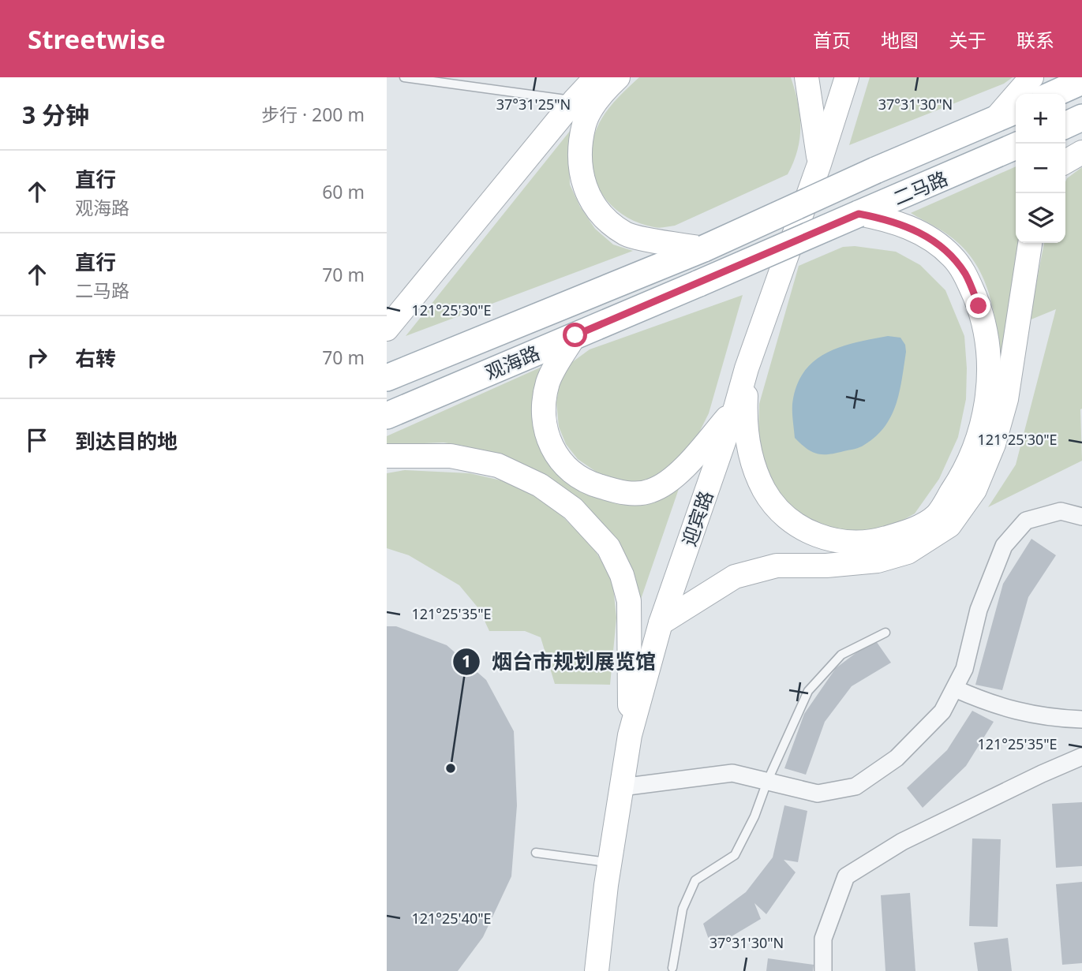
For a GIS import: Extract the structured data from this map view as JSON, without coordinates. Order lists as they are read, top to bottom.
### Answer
{
  "streets": {
    "main road": ["二马路", "观海路", "迎宾路"]
  },
  "crossings": [
    ["二马路", "观海路"]
  ],
  "places": ["烟台市规划展览馆"],
  "page": {
    "header": "Streetwise",
    "nav": [
      "首页",
      "地图",
      "关于",
      "联系"
    ],
    "heading": ["3 分钟", "步行 · 200 m"],
    "map_buttons": ["+", "−"],
    "list": [
      ["直行", "观海路", "60 m"],
      ["直行", "二马路", "70 m"],
      ["右转", "70 m"],
      "到达目的地"
    ]
  },
  "coordinates": [
    "37°31'25\"N",
    "37°31'30\"N",
    "121°25'30\"E",
    "121°25'35\"E",
    "121°25'40\"E"
  ]
}
